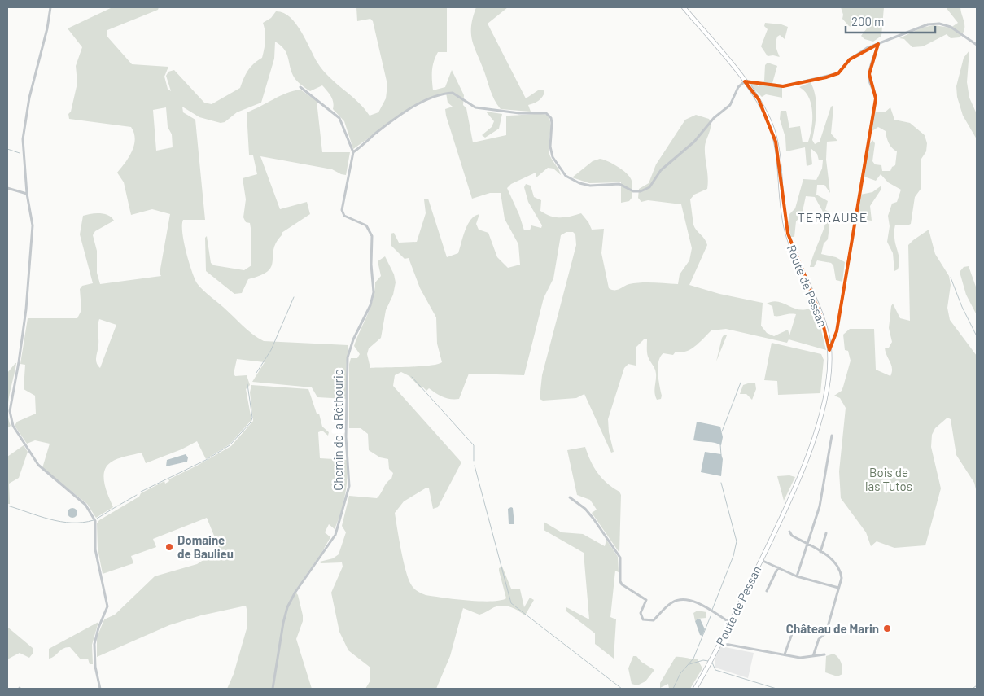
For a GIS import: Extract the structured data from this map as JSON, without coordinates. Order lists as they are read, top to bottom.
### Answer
{
  "streets": {
    "main road": ["Route de Pessan"],
    "street": ["Chemin de la Réthourie"]
  },
  "districts": ["TERRAUBE"],
  "parks": ["Bois de las Tutos"],
  "places": ["Domaine de Baulieu", "Château de Marin"],
  "scale_bar": "200 m"
}
